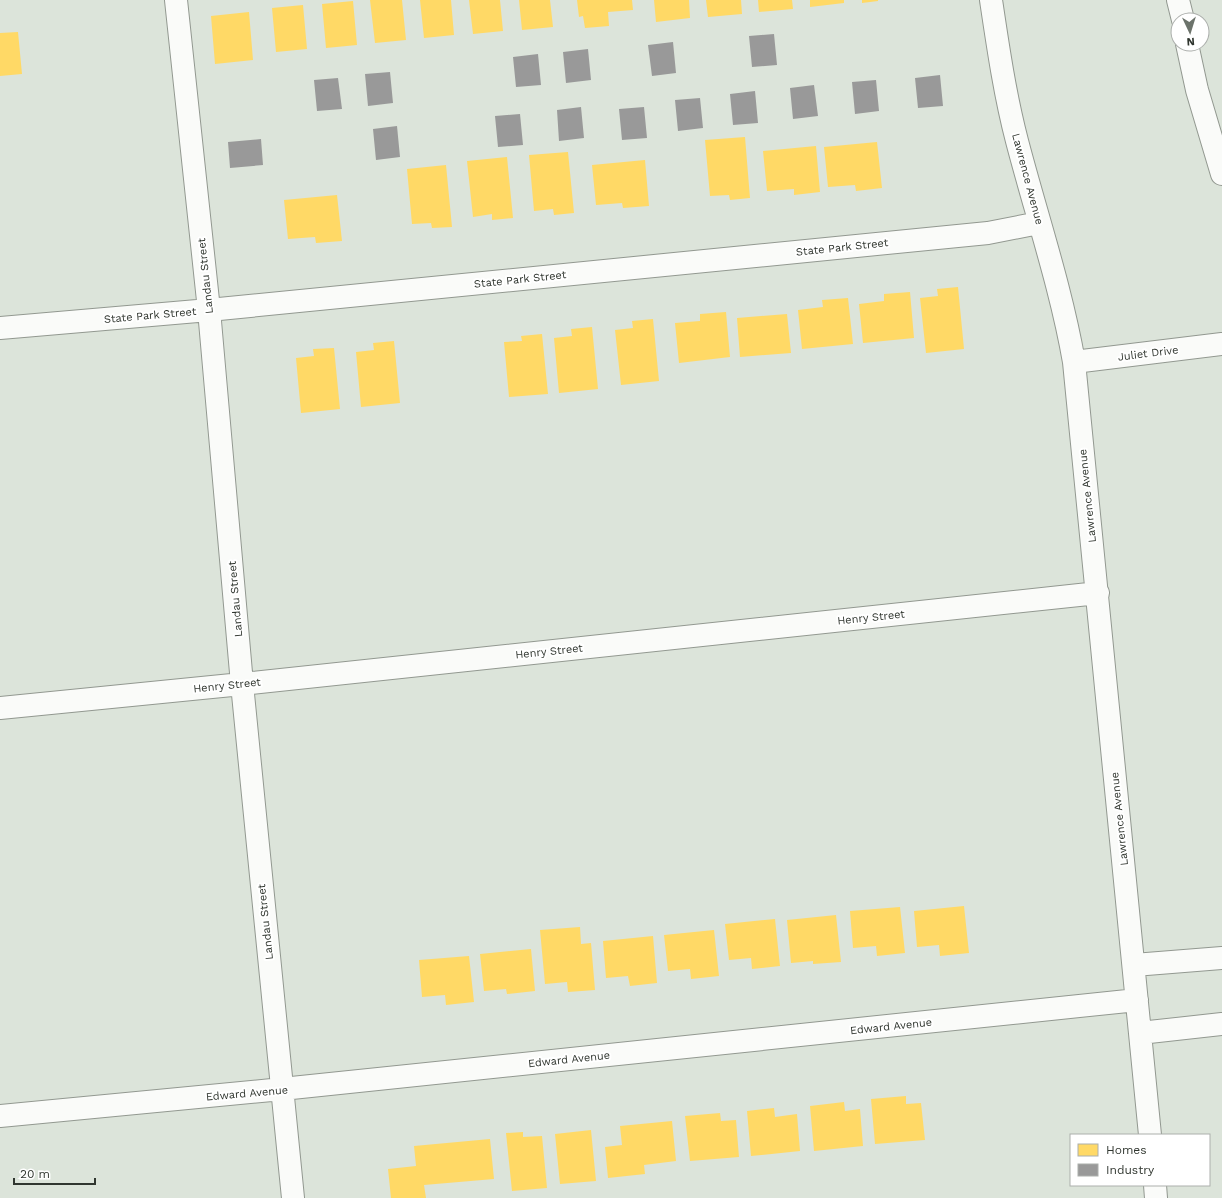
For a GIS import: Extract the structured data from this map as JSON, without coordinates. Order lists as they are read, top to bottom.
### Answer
{
  "streets": {
    "street": [
      "Lawrence Avenue",
      "State Park Street",
      "Landau Street",
      "Juliet Drive",
      "Henry Street",
      "Edward Avenue"
    ]
  },
  "crossings": [
    ["Lawrence Avenue", "State Park Street"],
    ["Lawrence Avenue", "Juliet Drive"],
    ["Lawrence Avenue", "Henry Street"],
    ["Lawrence Avenue", "Edward Avenue"],
    ["State Park Street", "Landau Street"],
    ["Landau Street", "Henry Street"],
    ["Landau Street", "Edward Avenue"]
  ],
  "legend": ["Homes", "Industry"],
  "scale_bar": "20 m",
  "north": "bottom"
}
